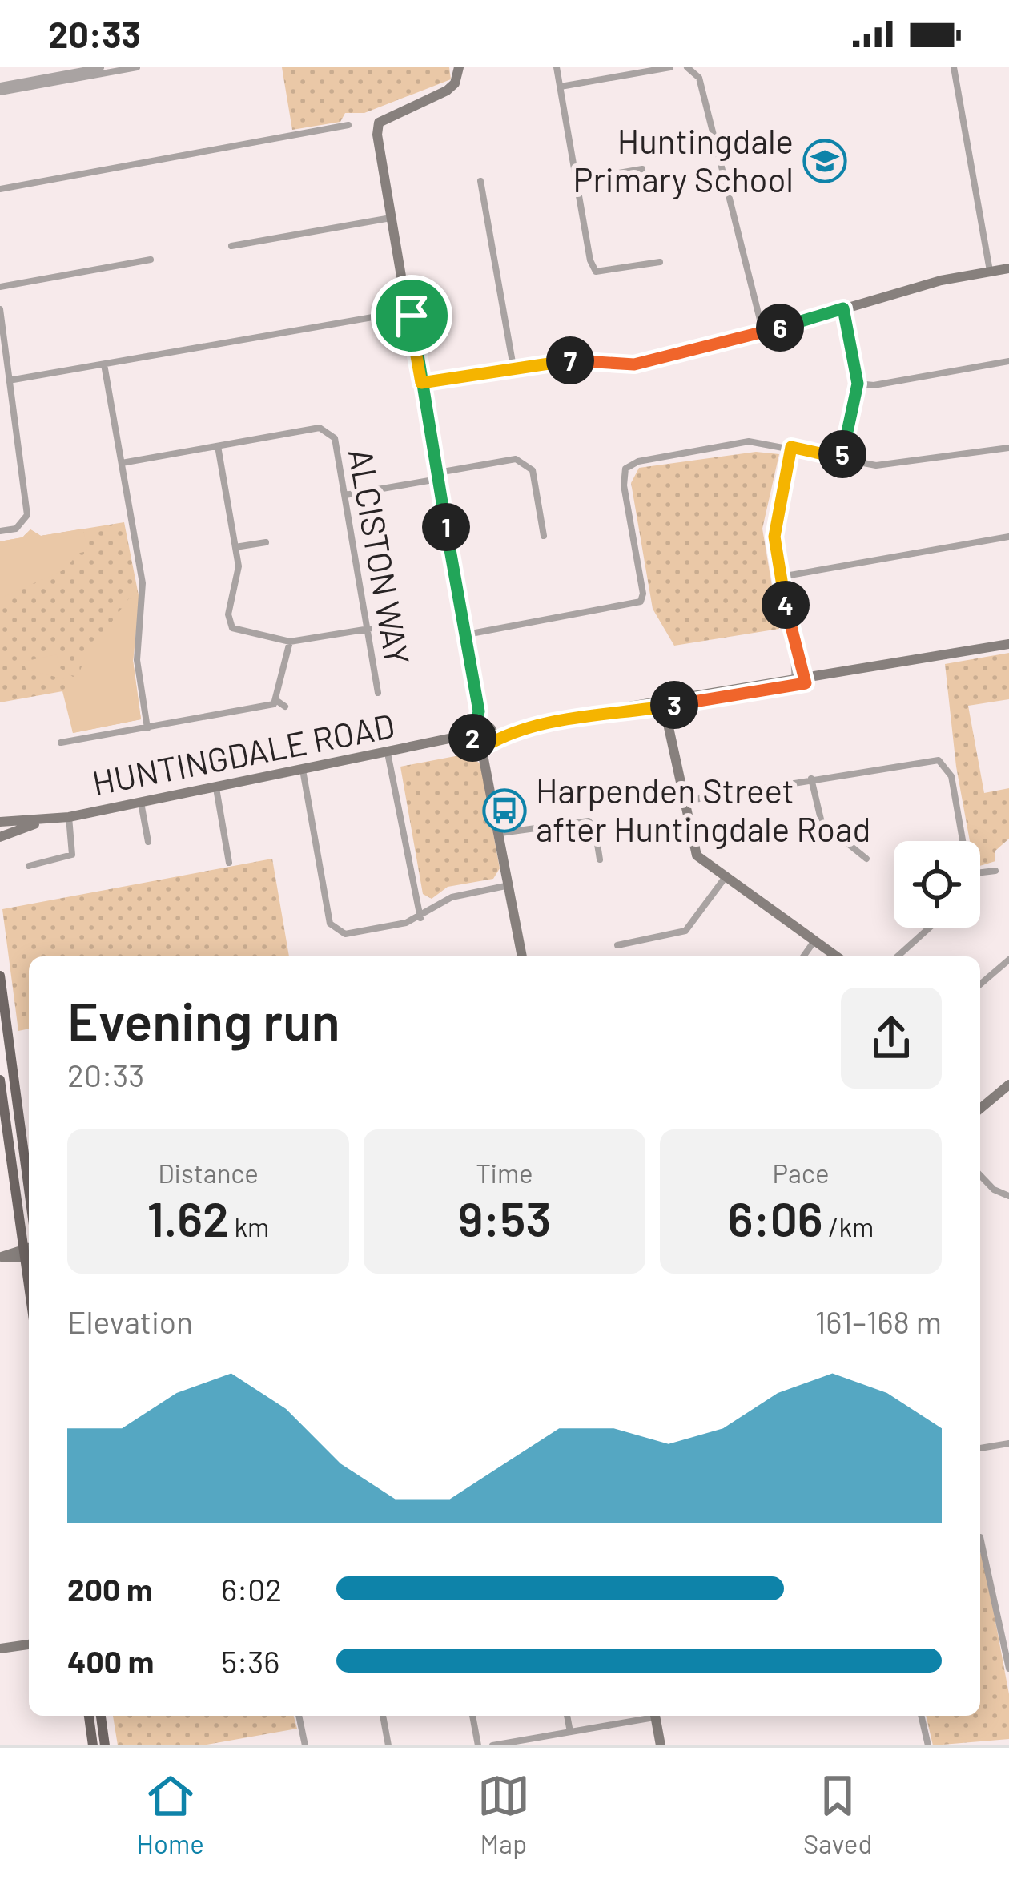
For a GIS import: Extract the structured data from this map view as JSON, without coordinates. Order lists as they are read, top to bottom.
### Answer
{
  "streets": {
    "street": ["ALCISTON WAY", "HUNTINGDALE ROAD"]
  },
  "places": {
    "school or university": ["Huntingdale Primary School"],
    "bus stop": ["Harpenden Street after Huntingdale Road"]
  },
  "page": {
    "status": "20:33",
    "pins": [
      "6",
      "7",
      "5",
      "1",
      "4",
      "3",
      "2"
    ],
    "heading": ["Evening run", "20:33"],
    "stats": [
      ["Distance", "1.62 km"],
      ["Time", "9:53"],
      ["Pace", "6:06 /km"]
    ],
    "chart": ["Elevation", "161–168 m"],
    "list": [
      {
        "name": "200 m",
        "note": "6:02"
      },
      {
        "name": "400 m",
        "note": "5:36"
      }
    ],
    "tabs": ["Home", "Map", "Saved"]
  }
}
